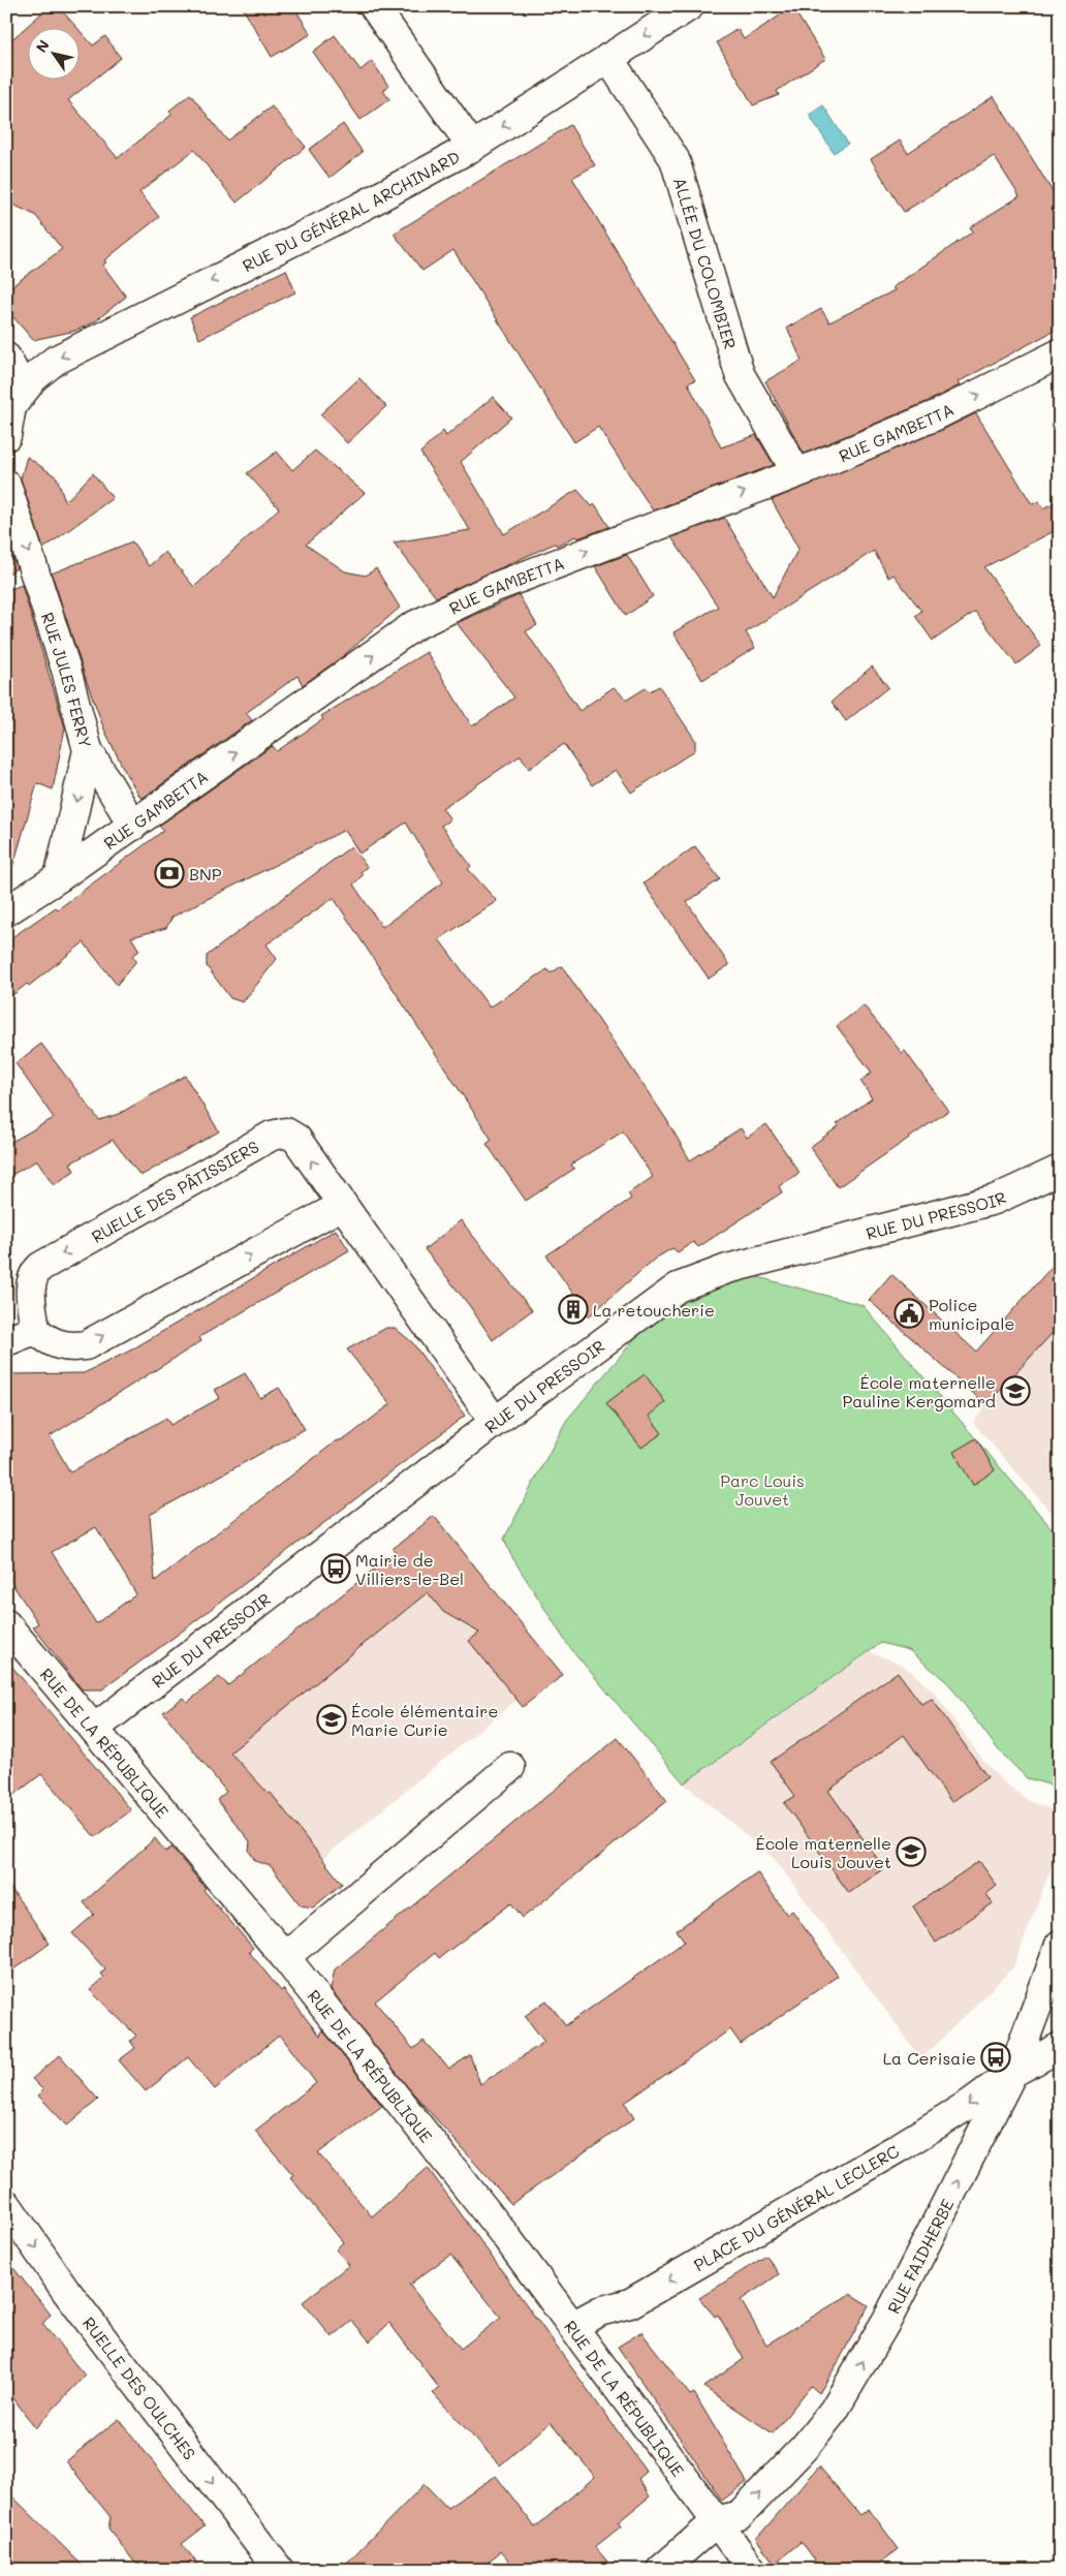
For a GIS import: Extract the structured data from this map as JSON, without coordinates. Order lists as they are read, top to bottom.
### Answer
{
  "streets": {
    "street": [
      "RUE DU GÉNÉRAL ARCHINARD",
      "ALLÉE DU COLOMBIER",
      "RUE GAMBETTA",
      "RUE JULES FERRY",
      "RUELLE DES PÂTISSIERS",
      "RUE DU PRESSOIR",
      "RUE DE LA RÉPUBLIQUE",
      "PLACE DU GÉNÉRAL LECLERC",
      "RUE FAIDHERBE",
      "RUELLE DES OULCHES"
    ]
  },
  "crossings": [
    ["RUE DU GÉNÉRAL ARCHINARD", "ALLÉE DU COLOMBIER"],
    ["ALLÉE DU COLOMBIER", "RUE GAMBETTA"],
    ["RUE GAMBETTA", "RUE JULES FERRY"],
    ["RUELLE DES PÂTISSIERS", "RUE DU PRESSOIR"],
    ["RUE DU PRESSOIR", "RUE DE LA RÉPUBLIQUE"],
    ["RUE DE LA RÉPUBLIQUE", "PLACE DU GÉNÉRAL LECLERC"],
    ["RUE DE LA RÉPUBLIQUE", "RUE FAIDHERBE"],
    ["PLACE DU GÉNÉRAL LECLERC", "RUE FAIDHERBE"]
  ],
  "one_way": [
    "RUE DU GÉNÉRAL ARCHINARD",
    "RUE GAMBETTA",
    "RUE JULES FERRY",
    "PLACE DU GÉNÉRAL LECLERC",
    "RUE FAIDHERBE",
    "RUELLE DES OULCHES"
  ],
  "parks": ["Parc Louis Jouvet"],
  "places": {
    "bank": ["BNP"],
    "building": ["La retoucherie"],
    "public building": ["Police municipale"],
    "school or university": ["École maternelle Pauline Kergomard", "École élémentaire Marie Curie", "École maternelle Louis Jouvet"],
    "bus stop": ["Mairie de Villiers-le-Bel", "La Cerisaie"]
  },
  "north": "top left"
}
